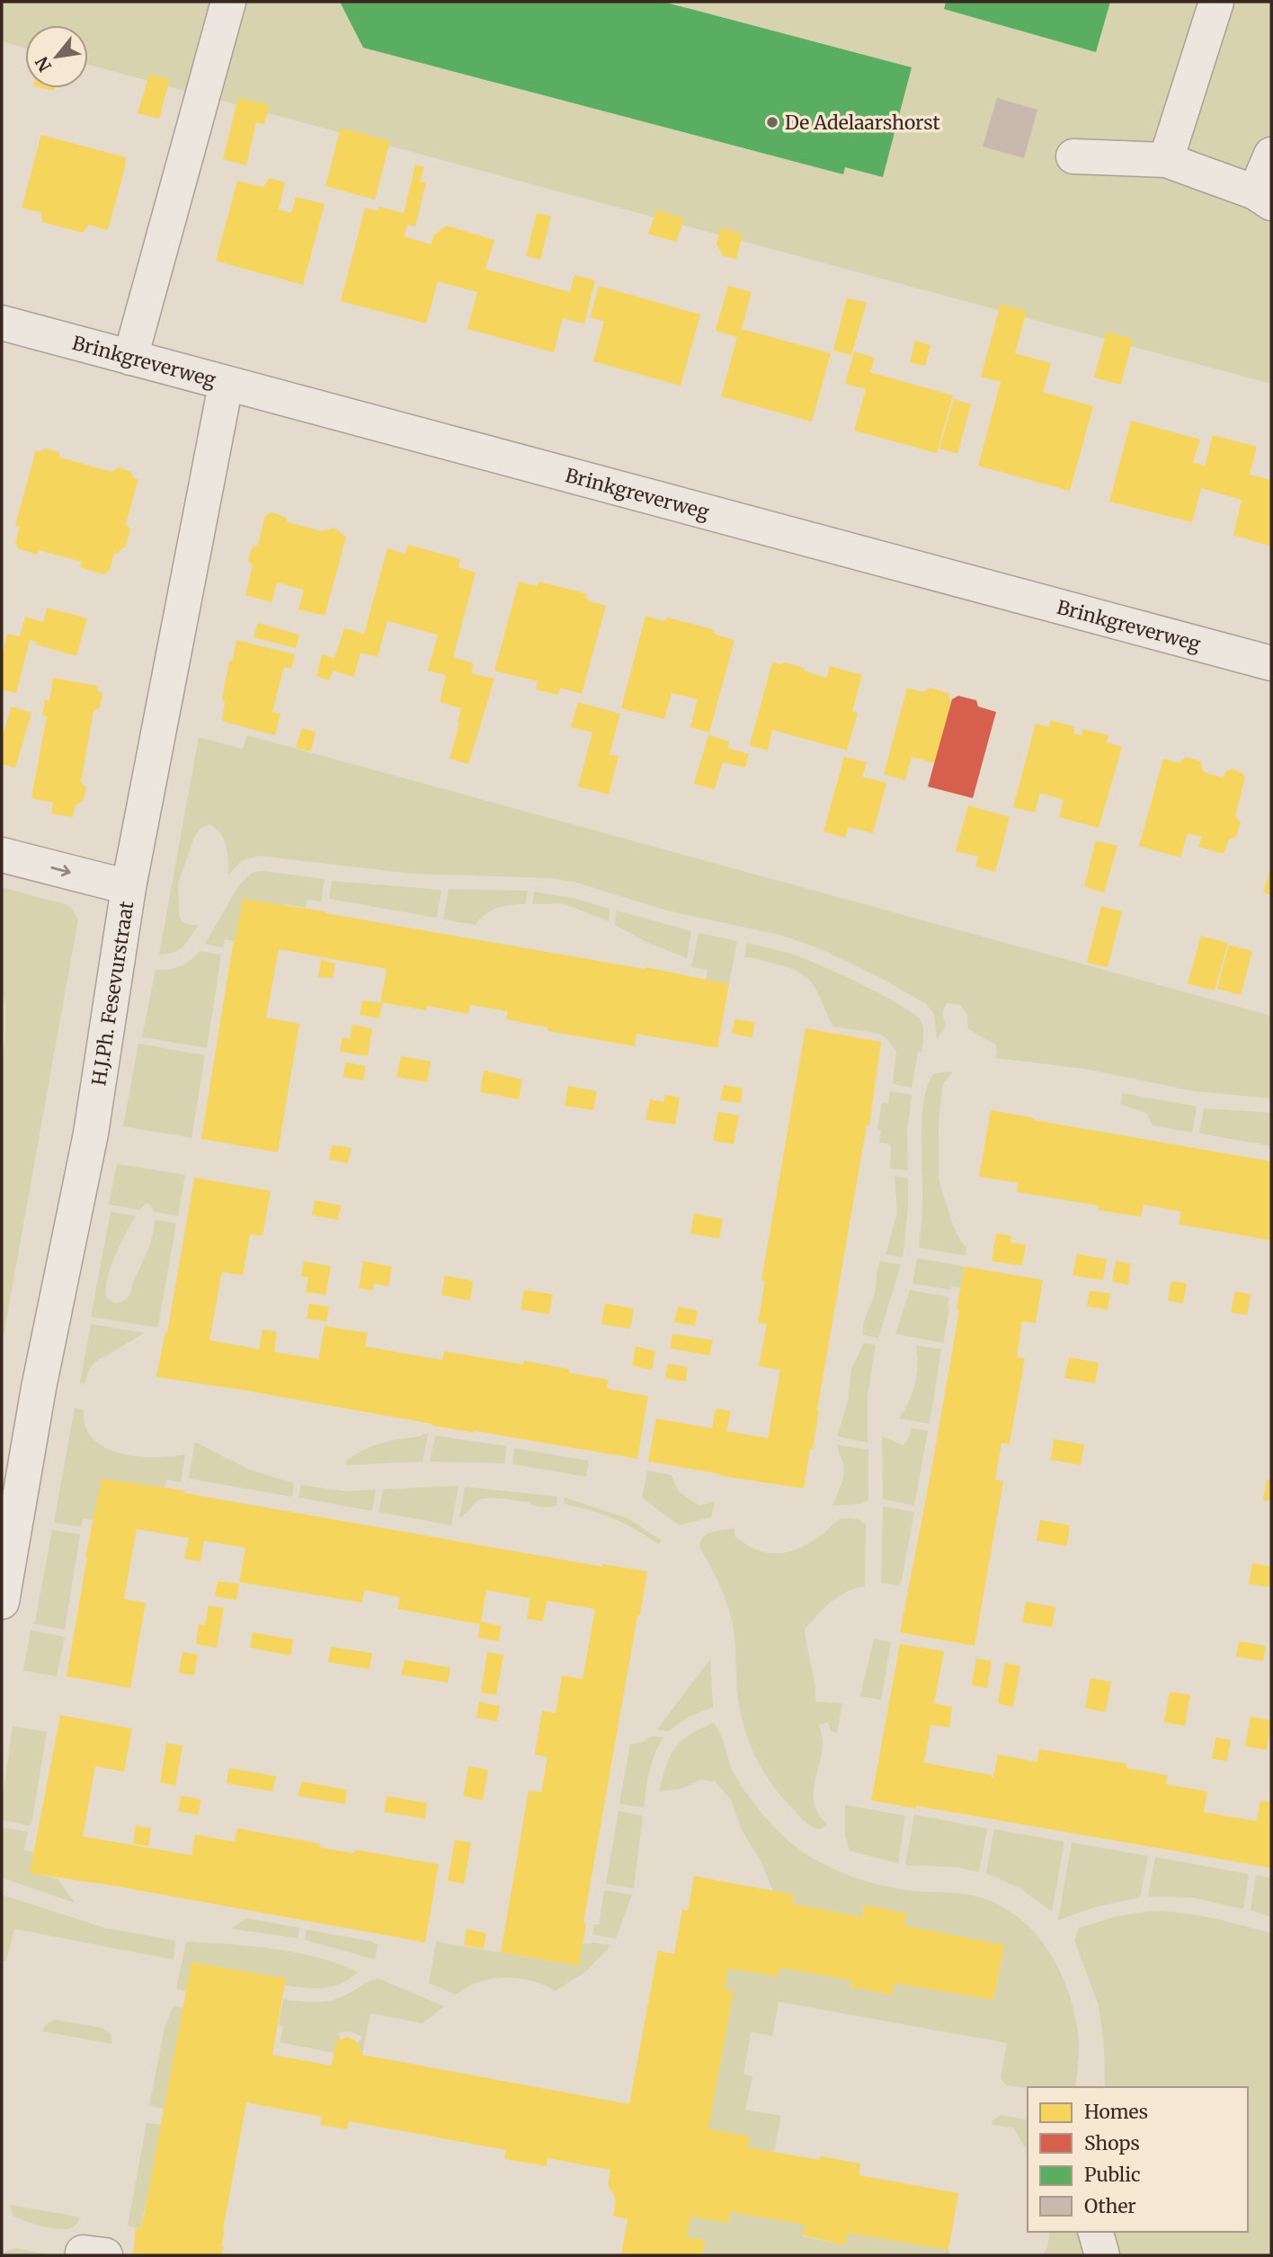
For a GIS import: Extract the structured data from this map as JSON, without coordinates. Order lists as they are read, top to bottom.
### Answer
{
  "streets": {
    "street": ["Brinkgreverweg", "H.J.Ph. Fesevurstraat"]
  },
  "crossings": [
    ["Brinkgreverweg", "H.J.Ph. Fesevurstraat"]
  ],
  "places": ["De Adelaarshorst"],
  "legend": [
    "Homes",
    "Shops",
    "Public",
    "Other"
  ],
  "north": "bottom left"
}
